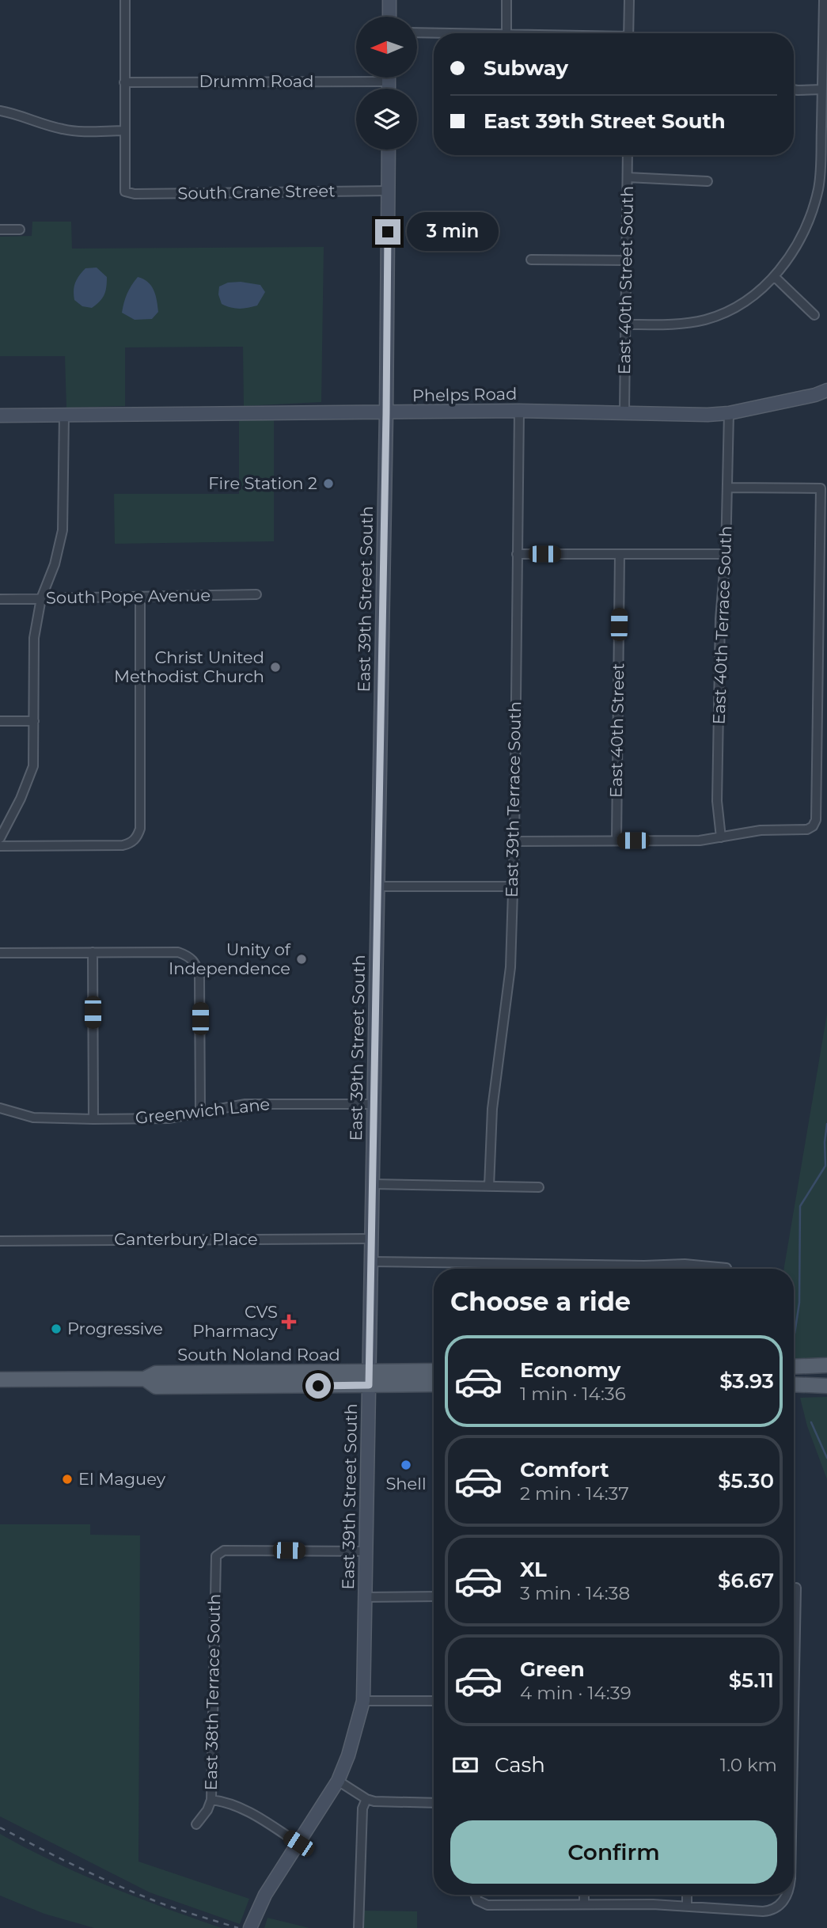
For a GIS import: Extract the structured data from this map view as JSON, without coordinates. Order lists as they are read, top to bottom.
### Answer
{
  "streets": {
    "main road": ["Phelps Road", "East 39th Street South", "South Noland Road"],
    "street": [
      "Drumm Road",
      "South Crane Street",
      "East 40th Street South",
      "South Pope Avenue",
      "East 40th Terrace South",
      "East 40th Street",
      "East 39th Terrace South",
      "Greenwich Lane",
      "Canterbury Place",
      "East 38th Terrace South"
    ]
  },
  "crossings": [
    ["South Crane Street", "East 39th Street South"],
    ["East 40th Street South", "Phelps Road"],
    ["Phelps Road", "East 39th Street South"],
    ["Phelps Road", "East 40th Terrace South"],
    ["Phelps Road", "East 39th Terrace South"],
    ["East 39th Street South", "Greenwich Lane"],
    ["East 39th Street South", "Canterbury Place"],
    ["East 39th Street South", "South Noland Road"],
    ["East 39th Street South", "East 38th Terrace South"]
  ],
  "places": {
    "other": [
      "Fire Station 2",
      "Christ United Methodist Church",
      "Unity of Independence",
      "Progressive",
      "Shell",
      "El Maguey"
    ],
    "health": ["CVS Pharmacy"]
  },
  "north": "left",
  "page": {
    "banner": ["Subway", "East 39th Street South"],
    "bubble": "3 min",
    "heading": "Choose a ride",
    "list": [
      {
        "name": "Economy",
        "note": "1 min · 14:36",
        "value": "$3.93"
      },
      {
        "name": "Comfort",
        "note": "2 min · 14:37",
        "value": "$5.30"
      },
      {
        "name": "XL",
        "note": "3 min · 14:38",
        "value": "$6.67"
      },
      {
        "name": "Green",
        "note": "4 min · 14:39",
        "value": "$5.11"
      }
    ],
    "pay": ["Cash", "1.0 km"],
    "buttons": "Confirm"
  }
}
